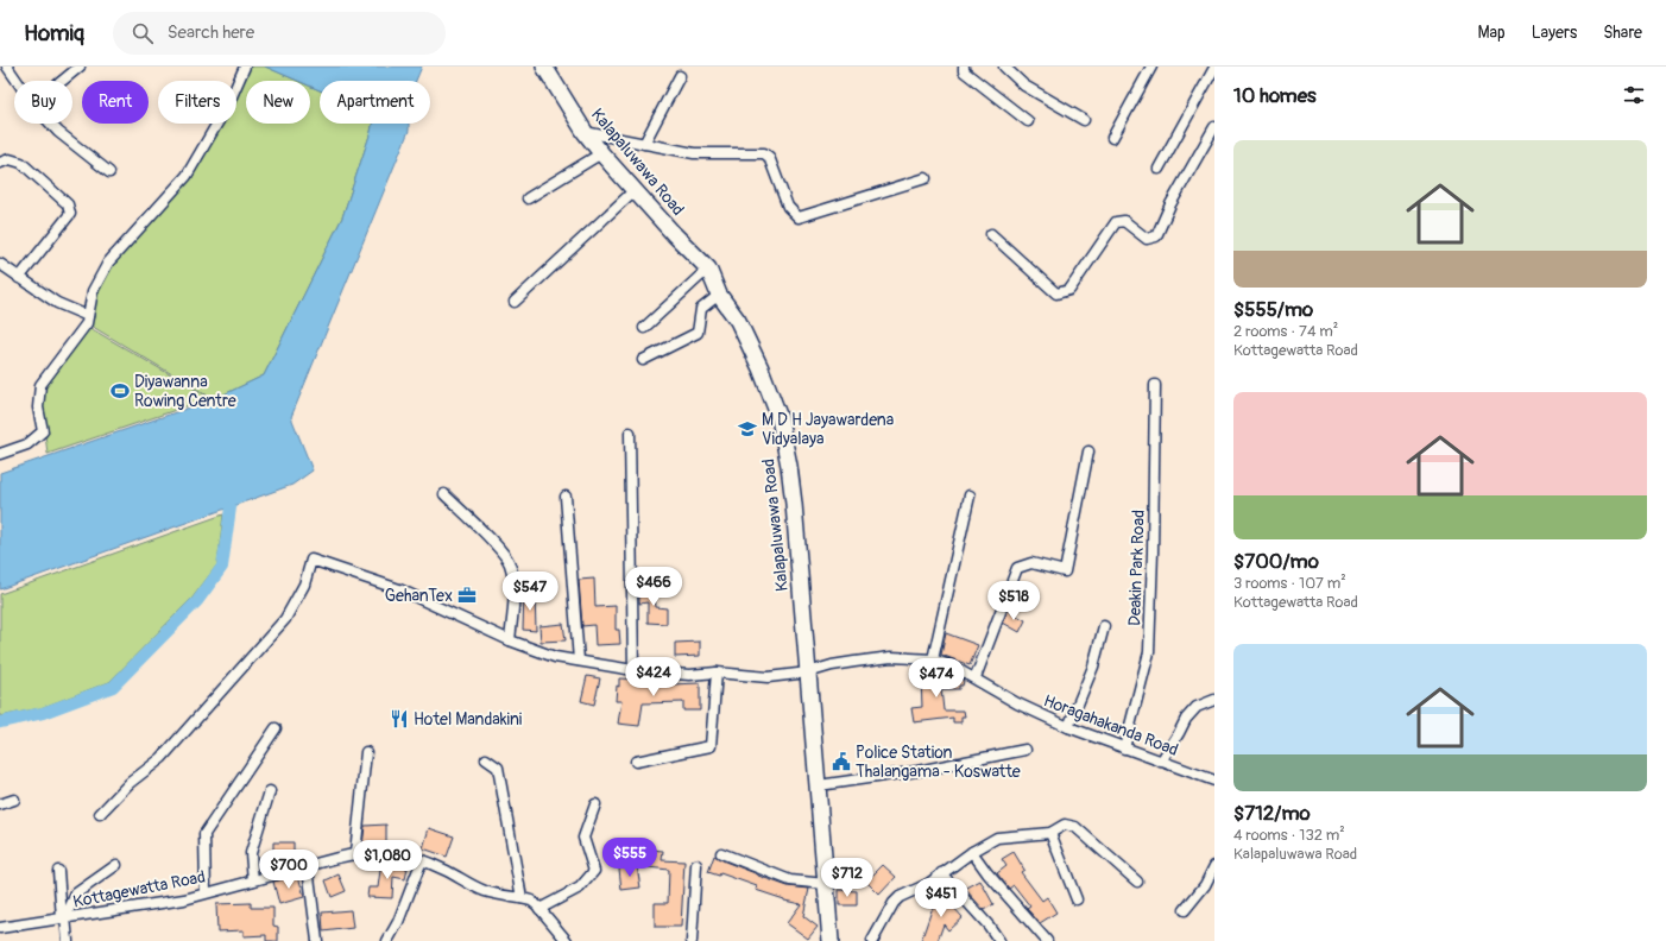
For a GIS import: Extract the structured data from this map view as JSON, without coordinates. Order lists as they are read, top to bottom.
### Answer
{
  "streets": {
    "main road": ["Kalapaluwawa Road"],
    "street": ["Deakin Park Road", "Horagahakanda Road", "Kottagewatta Road"]
  },
  "crossings": [
    ["Kalapaluwawa Road", "Horagahakanda Road"],
    ["Deakin Park Road", "Horagahakanda Road"]
  ],
  "places": {
    "sports": ["Diyawanna Rowing Centre"],
    "school or university": ["M D H Jayawardena Vidyalaya"],
    "office": ["GehanTex"],
    "restaurant": ["Hotel Mandakini"],
    "public building": ["Police Station Thalangama - Koswatte"]
  },
  "page": {
    "header": "Homiq",
    "search": "Search here",
    "nav": ["Map", "Layers", "Share"],
    "heading": "10 homes",
    "chip": [
      "Buy",
      "Rent",
      "Filters",
      "New",
      "Apartment"
    ],
    "list": [
      {
        "name": "$555/mo",
        "note": "2 rooms · 74 m² · Kottagewatta Road"
      },
      {
        "name": "$700/mo",
        "note": "3 rooms · 107 m² · Kottagewatta Road"
      },
      {
        "name": "$712/mo",
        "note": "4 rooms · 132 m² · Kalapaluwawa Road"
      }
    ],
    "price": [
      "$466",
      "$547",
      "$518",
      "$424",
      "$474",
      "$555",
      "$1,080",
      "$700",
      "$712",
      "$451"
    ]
  }
}
